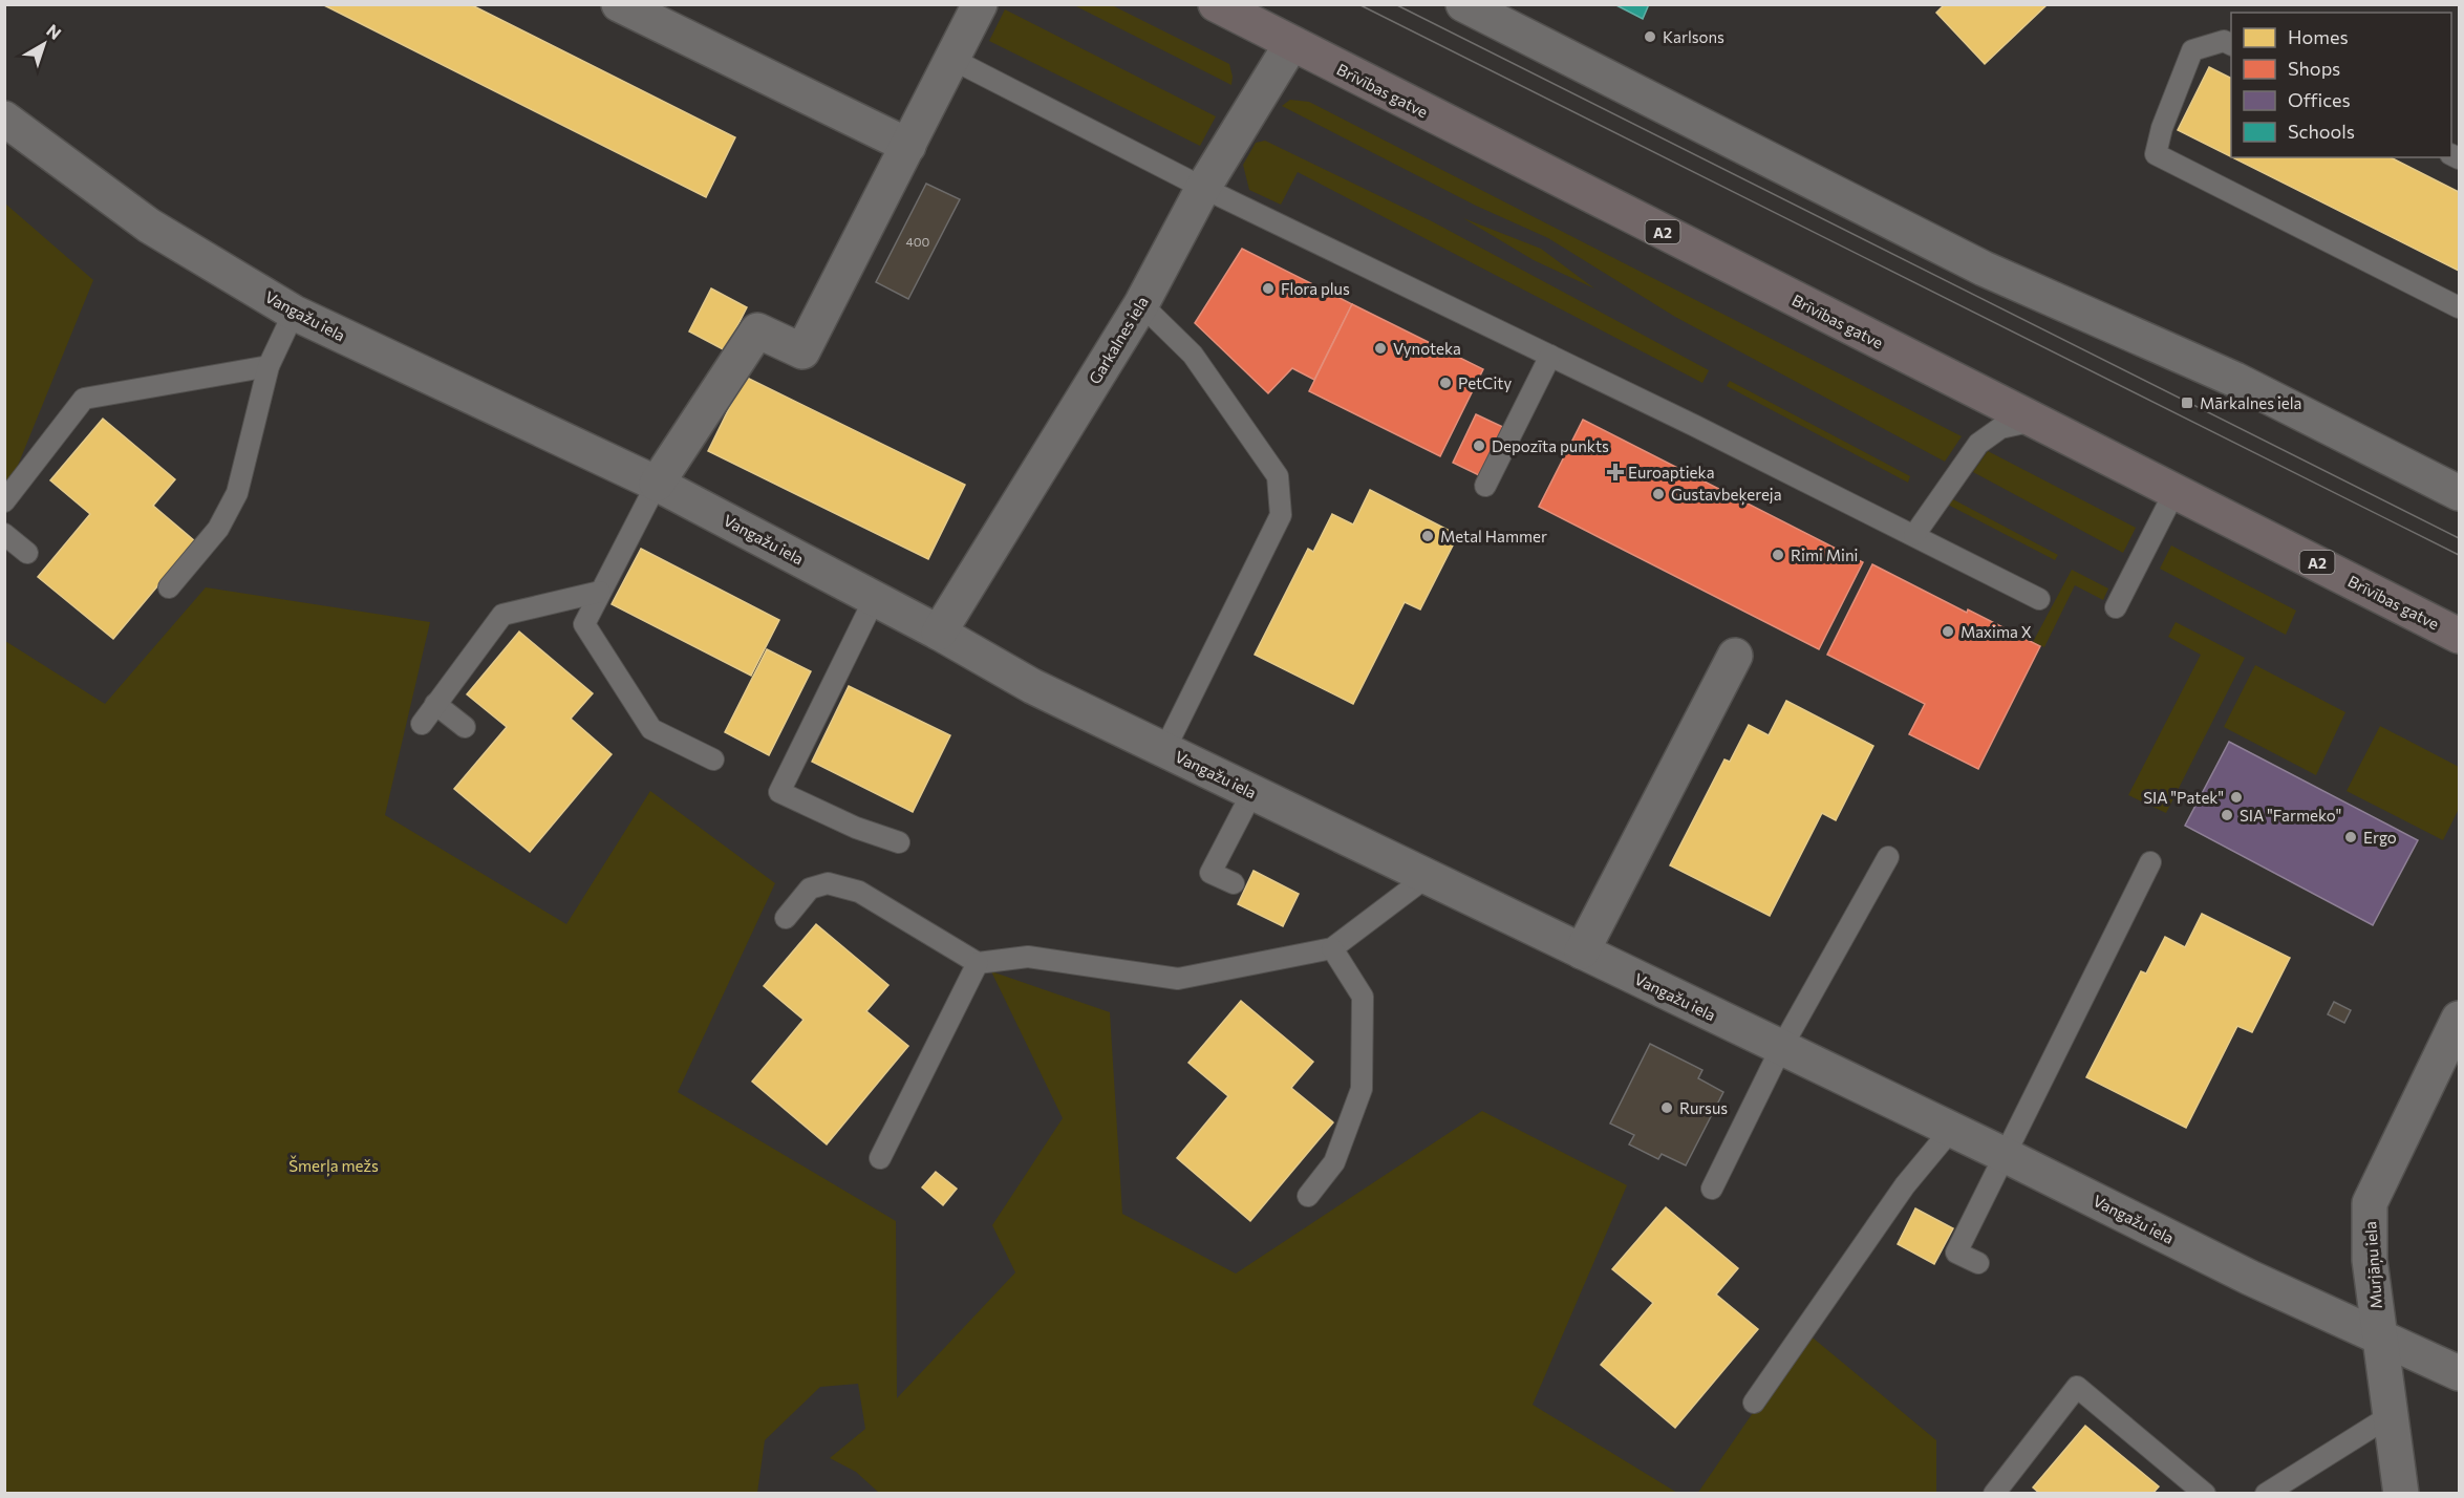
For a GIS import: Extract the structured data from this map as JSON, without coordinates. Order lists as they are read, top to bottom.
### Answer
{
  "streets": {
    "highway": ["Brīvības gatve", "A2"],
    "street": ["Vangažu iela", "Garkalnes iela", "Murjāņu iela"]
  },
  "crossings": [
    ["Brīvības gatve", "Garkalnes iela"],
    ["Vangažu iela", "Garkalnes iela"],
    ["Vangažu iela", "Murjāņu iela"]
  ],
  "parks": ["Šmerļa mežs"],
  "places": {
    "other": [
      "Karlsons",
      "Flora plus",
      "Vynoteka",
      "PetCity",
      "Depozīta punkts",
      "Gustavbeķereja",
      "Metal Hammer",
      "Rimi Mini",
      "Maxima X",
      "SIA \"Patek\"",
      "SIA \"Farmeko\"",
      "Ergo",
      "Rursus"
    ],
    "transit": ["Mārkalnes iela"],
    "health": ["Euroaptieka"]
  },
  "house_numbers": ["400"],
  "legend": [
    "Homes",
    "Shops",
    "Offices",
    "Schools"
  ],
  "north": "top right"
}
